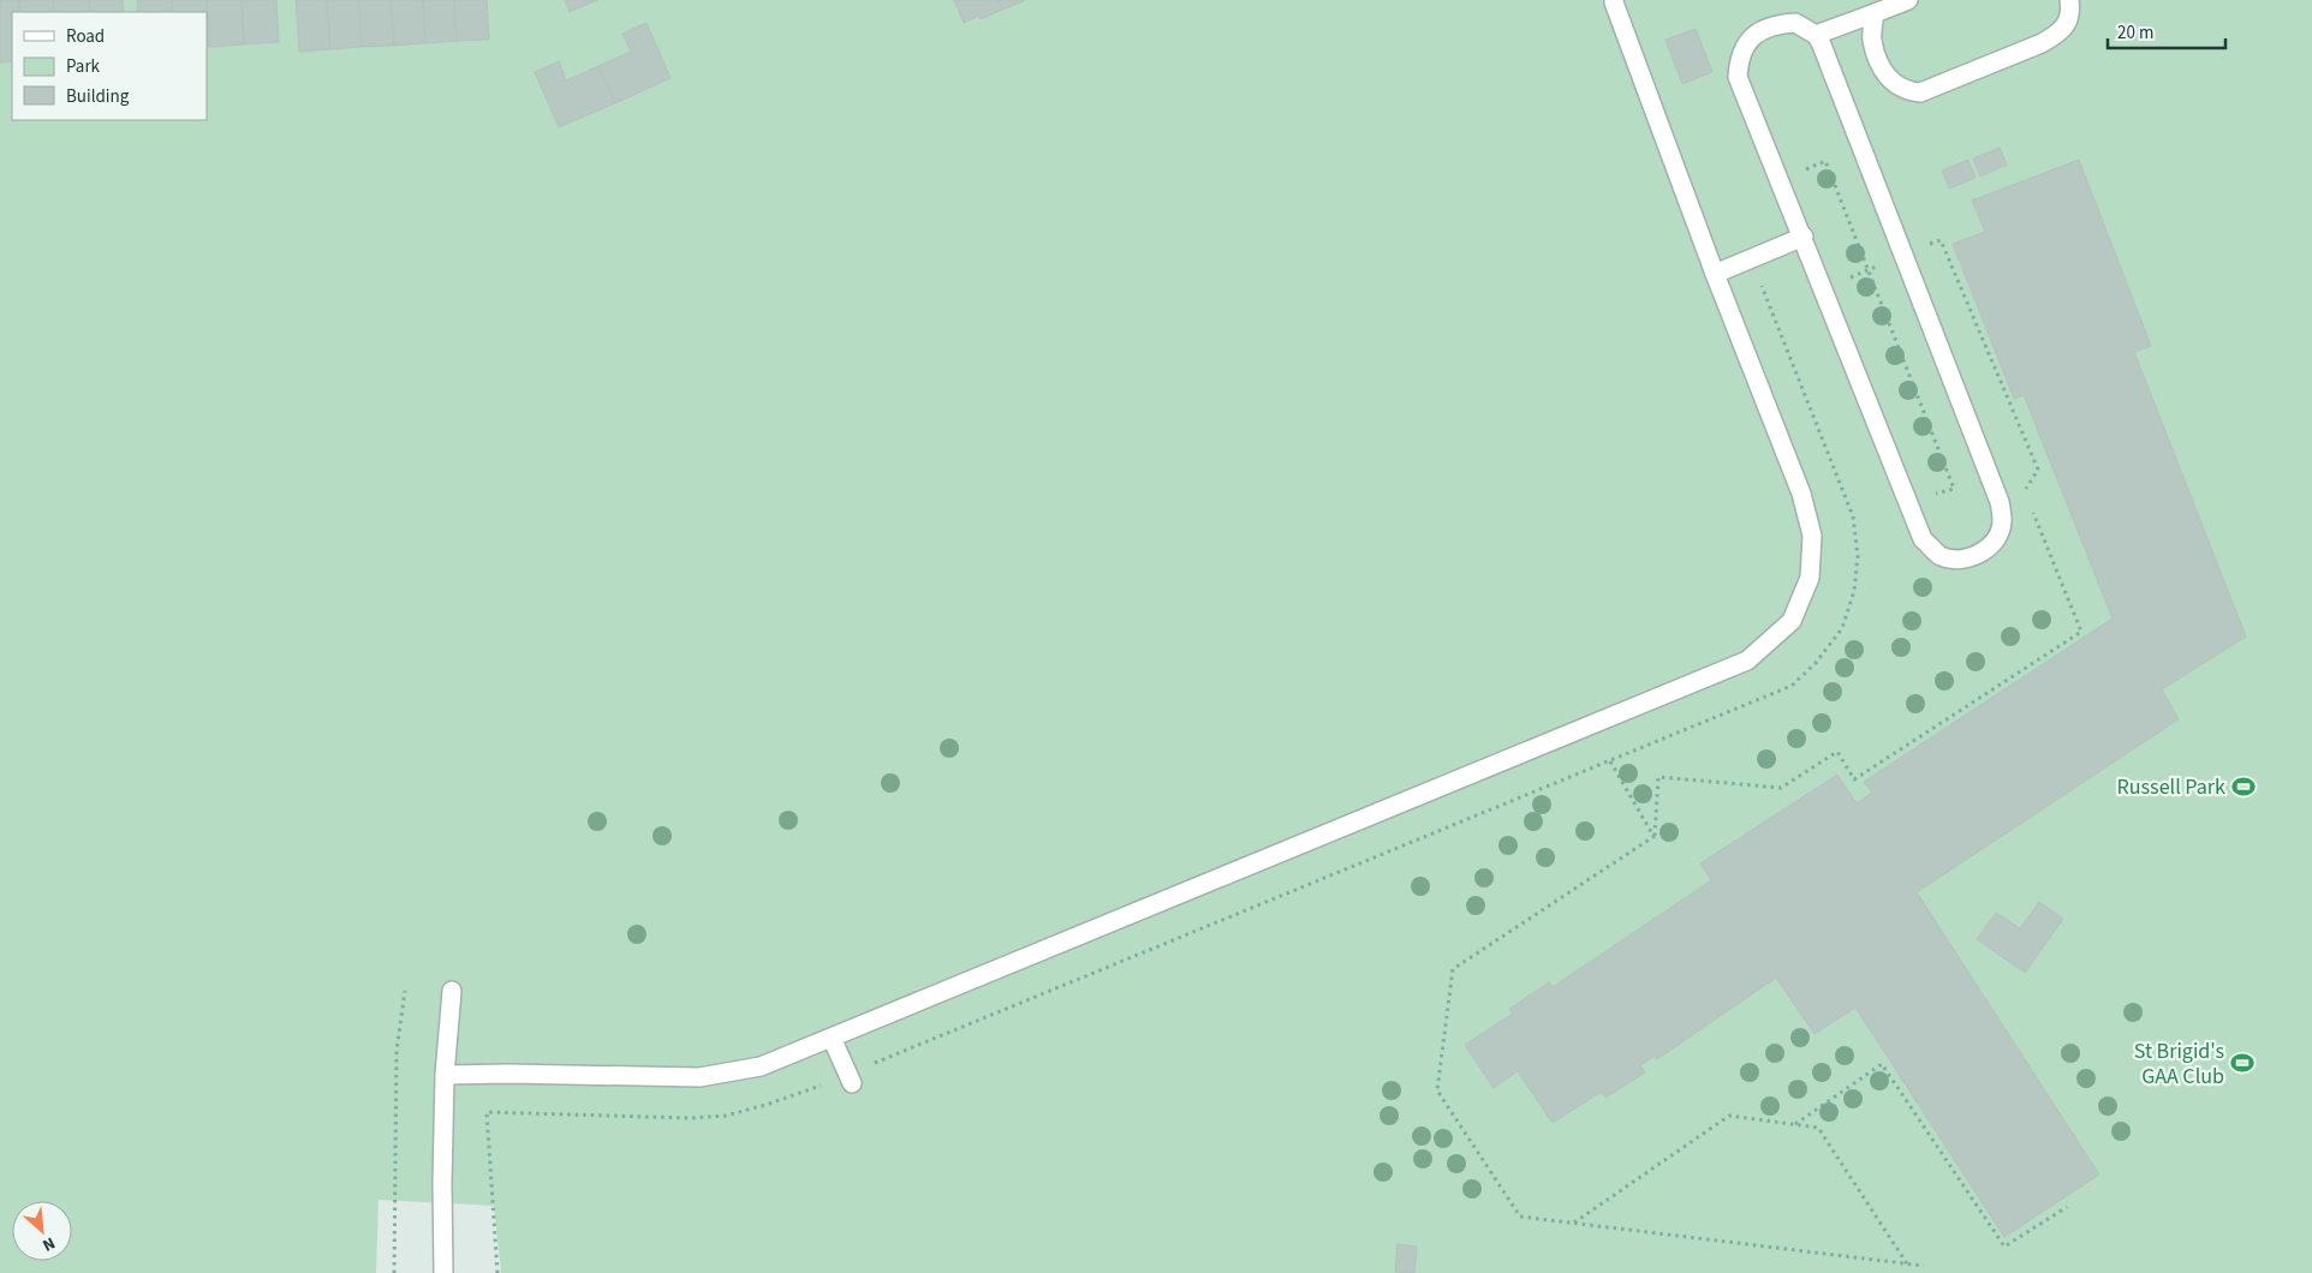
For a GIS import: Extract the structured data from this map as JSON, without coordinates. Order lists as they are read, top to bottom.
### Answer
{
  "places": {
    "sports": ["Russell Park", "St Brigid's GAA Club"]
  },
  "legend": ["Road", "Park", "Building"],
  "scale_bar": "20 m",
  "north": "bottom right"
}
